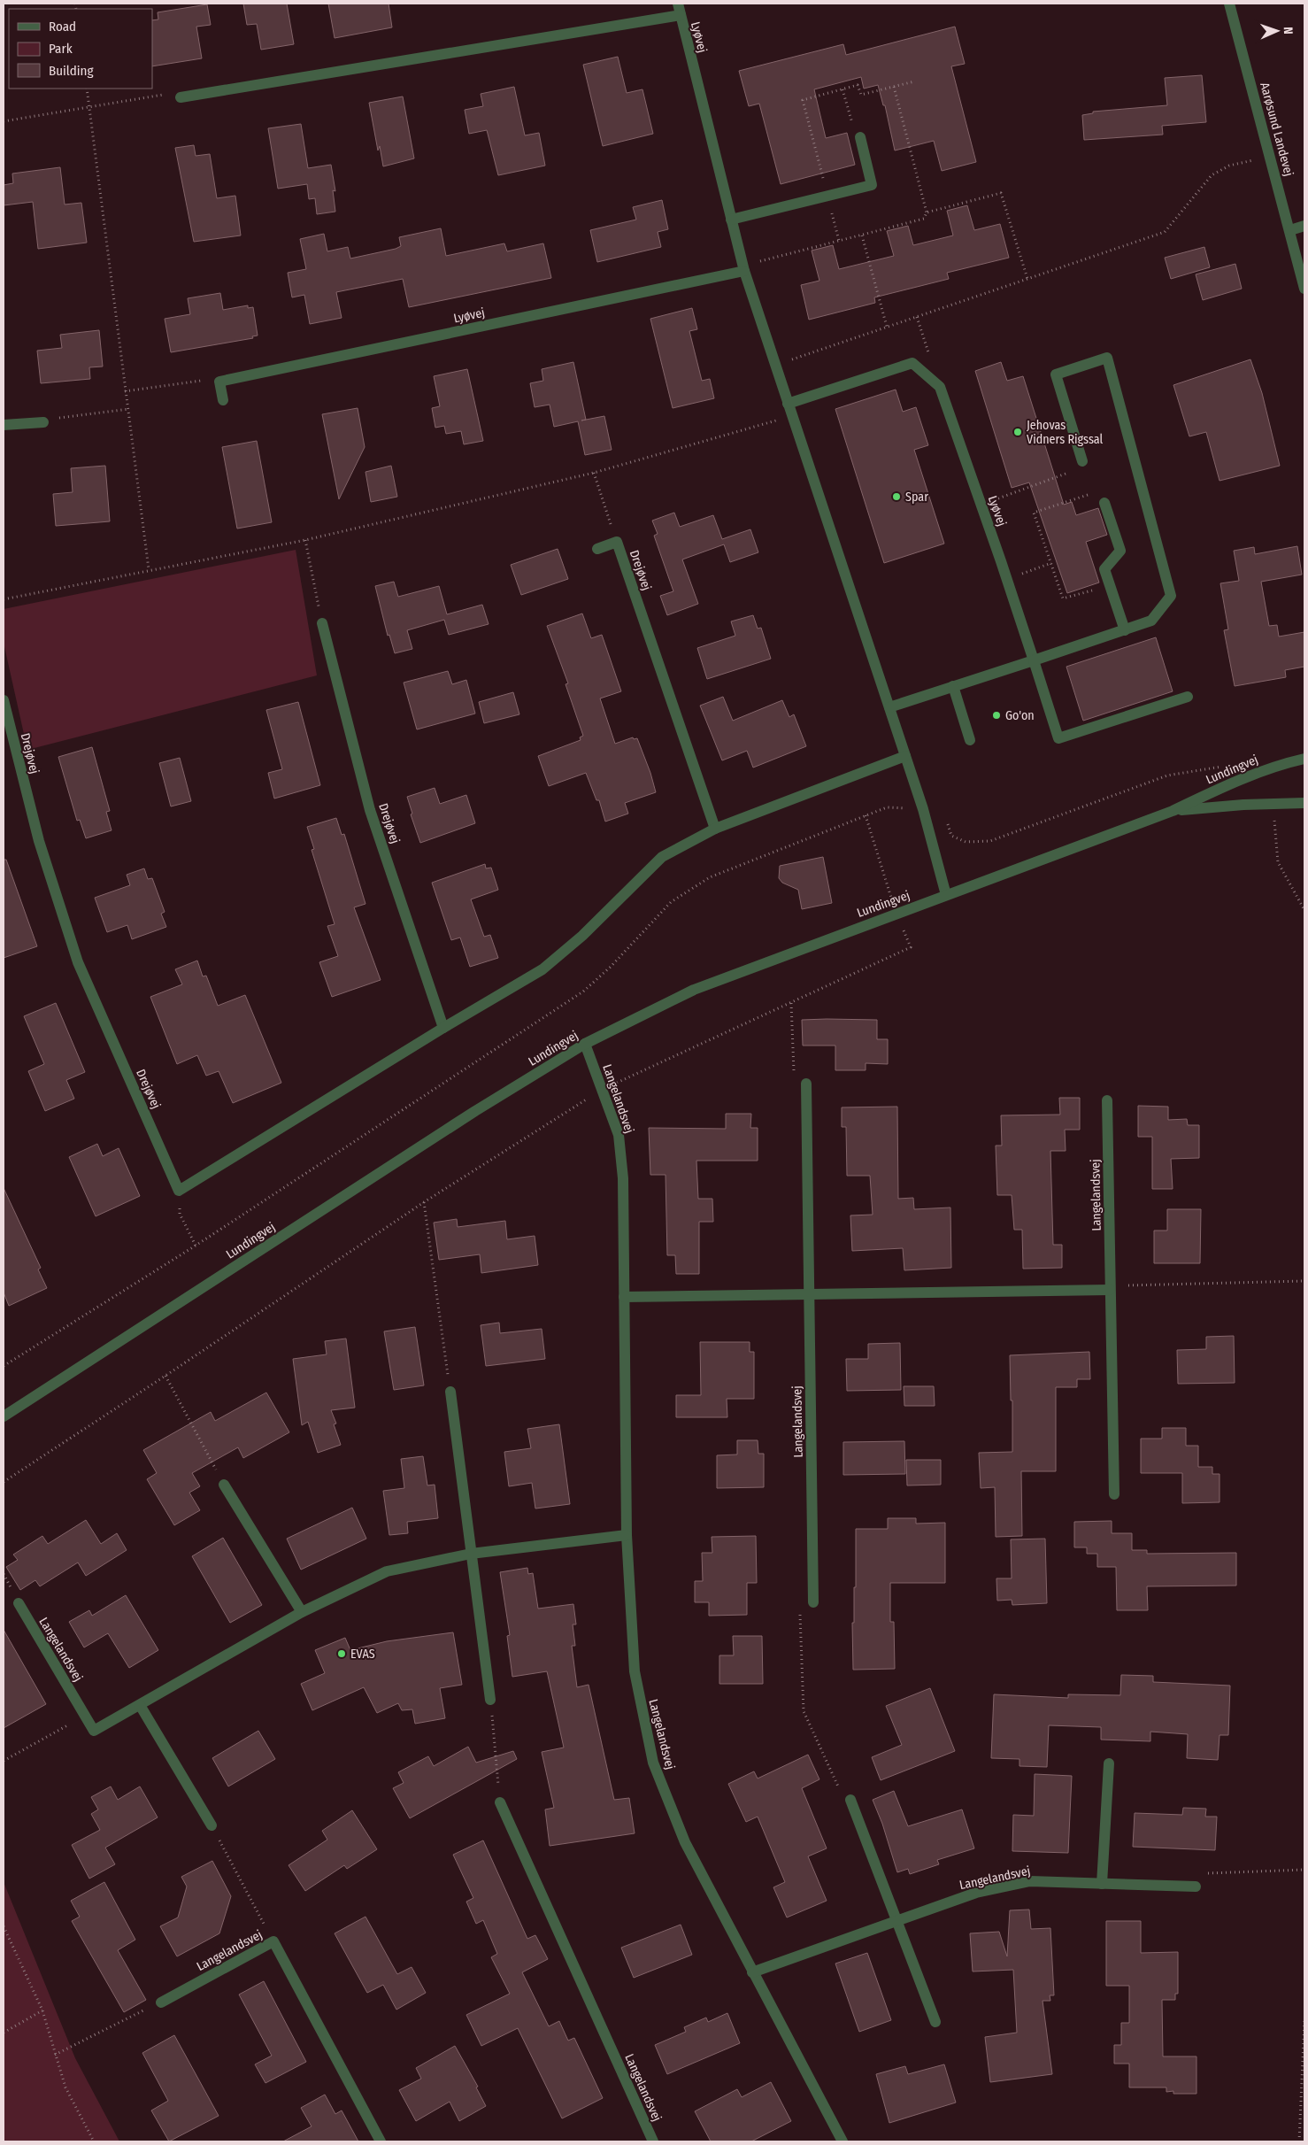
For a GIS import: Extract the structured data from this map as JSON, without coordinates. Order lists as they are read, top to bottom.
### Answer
{
  "streets": {
    "street": [
      "Lyøvej",
      "Aarøsund Landevej",
      "Drejøvej",
      "Lundingvej",
      "Langelandsvej"
    ]
  },
  "crossings": [
    ["Lyøvej", "Lundingvej"],
    ["Lundingvej", "Langelandsvej"]
  ],
  "places": [
    "Jehovas Vidners Rigssal",
    "Spar",
    "Go'on",
    "EVAS"
  ],
  "legend": ["Road", "Park", "Building"],
  "north": "right"
}
